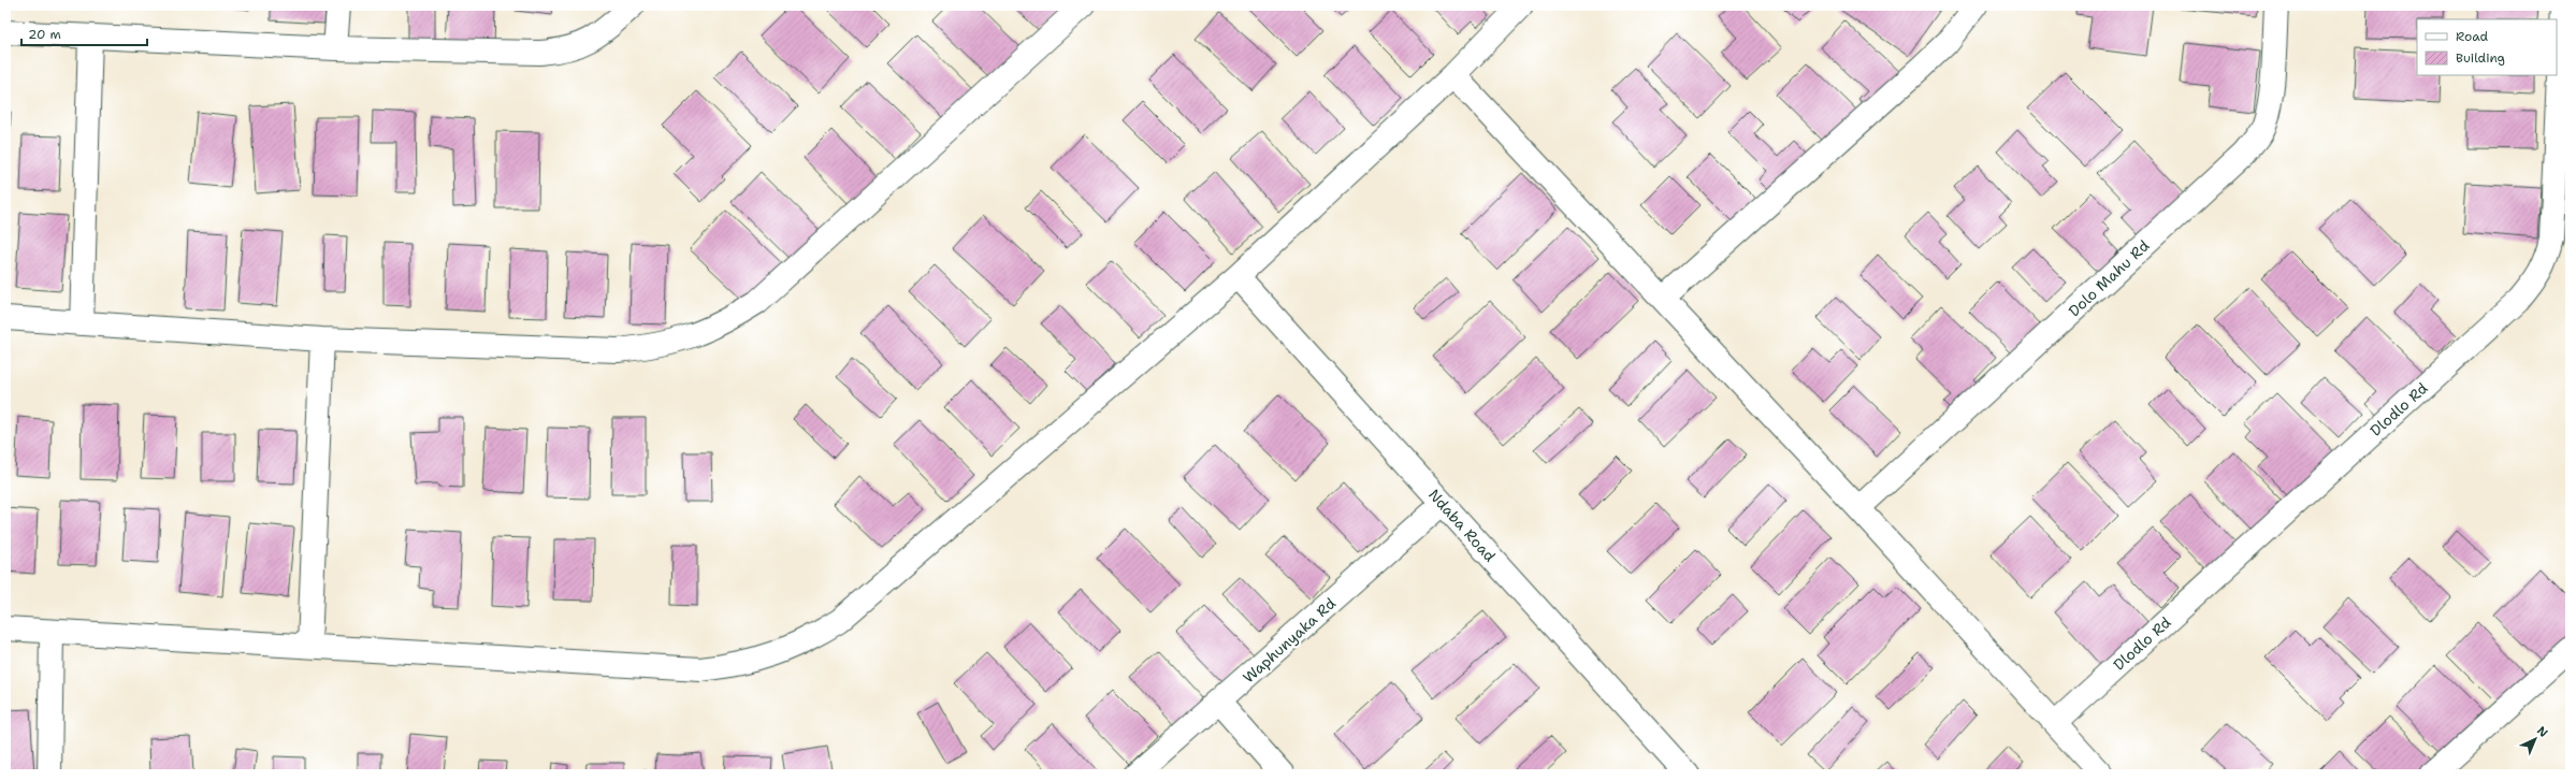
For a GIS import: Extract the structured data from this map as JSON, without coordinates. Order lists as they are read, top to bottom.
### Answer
{
  "streets": {
    "street": [
      "Dolo Mahu Rd",
      "Dlodlo Rd",
      "Ndaba Road",
      "Waphunyaka Rd"
    ]
  },
  "crossings": [
    ["Ndaba Road", "Waphunyaka Rd"]
  ],
  "legend": ["Road", "Building"],
  "scale_bar": "20 m",
  "north": "top right"
}
